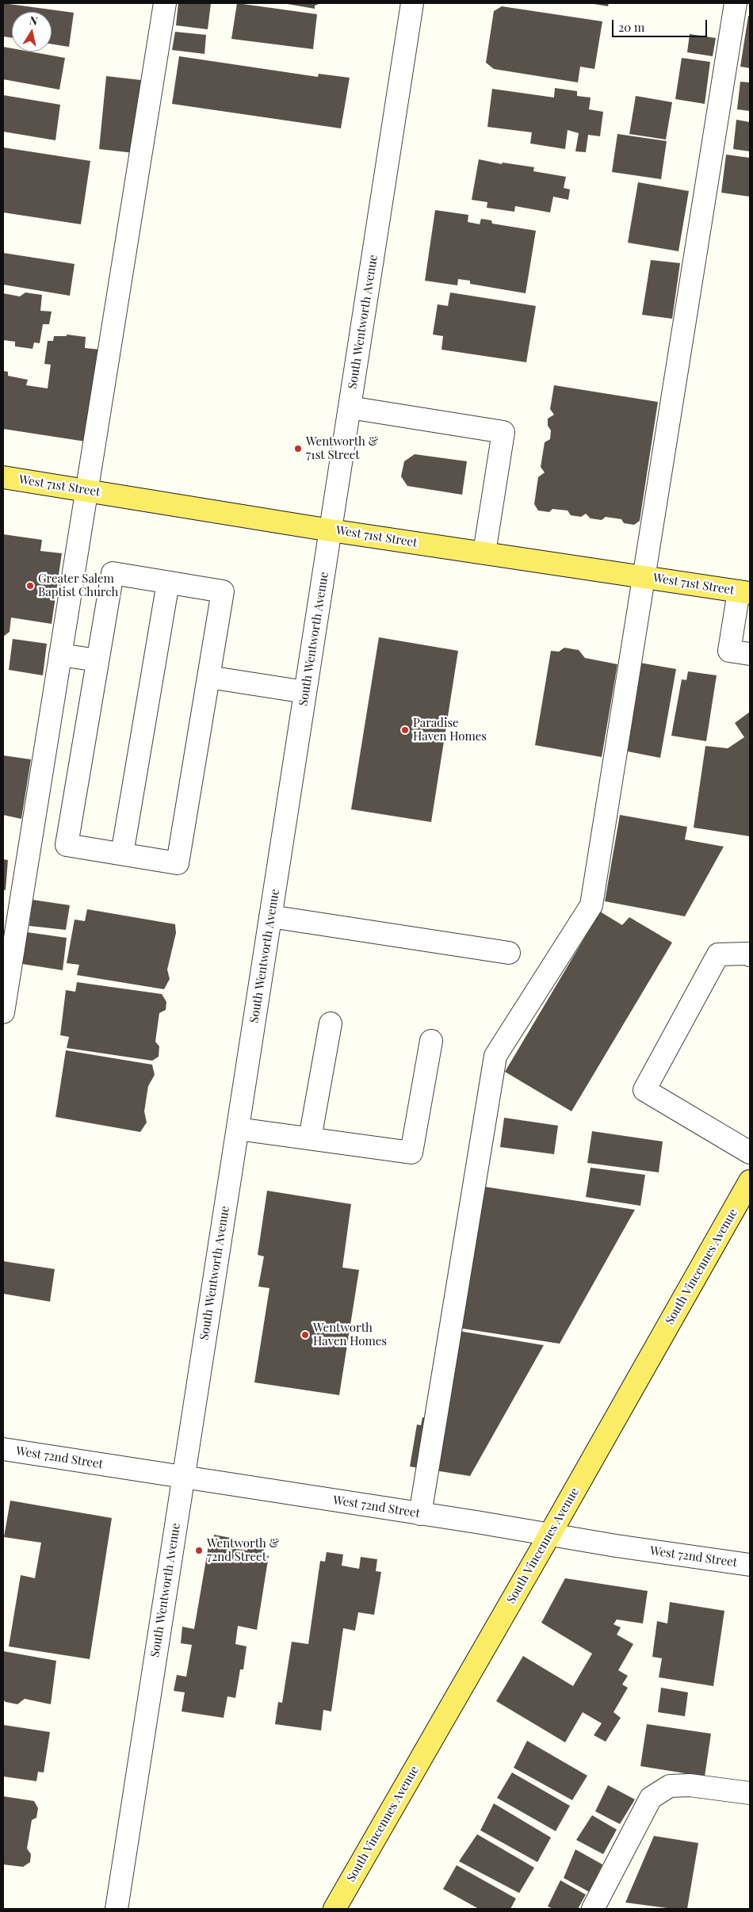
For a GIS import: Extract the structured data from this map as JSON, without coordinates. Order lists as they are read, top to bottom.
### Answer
{
  "streets": {
    "main road": ["West 71st Street", "South Vincennes Avenue"],
    "street": ["South Wentworth Avenue", "West 72nd Street"]
  },
  "crossings": [
    ["South Wentworth Avenue", "West 71st Street"],
    ["South Wentworth Avenue", "West 72nd Street"],
    ["South Vincennes Avenue", "West 72nd Street"]
  ],
  "places": [
    "Wentworth & 71st Street",
    "Greater Salem Baptist Church",
    "Paradise Haven Homes",
    "Wentworth Haven Homes",
    "Wentworth & 72nd Street"
  ],
  "scale_bar": "20 m",
  "north": "top"
}
